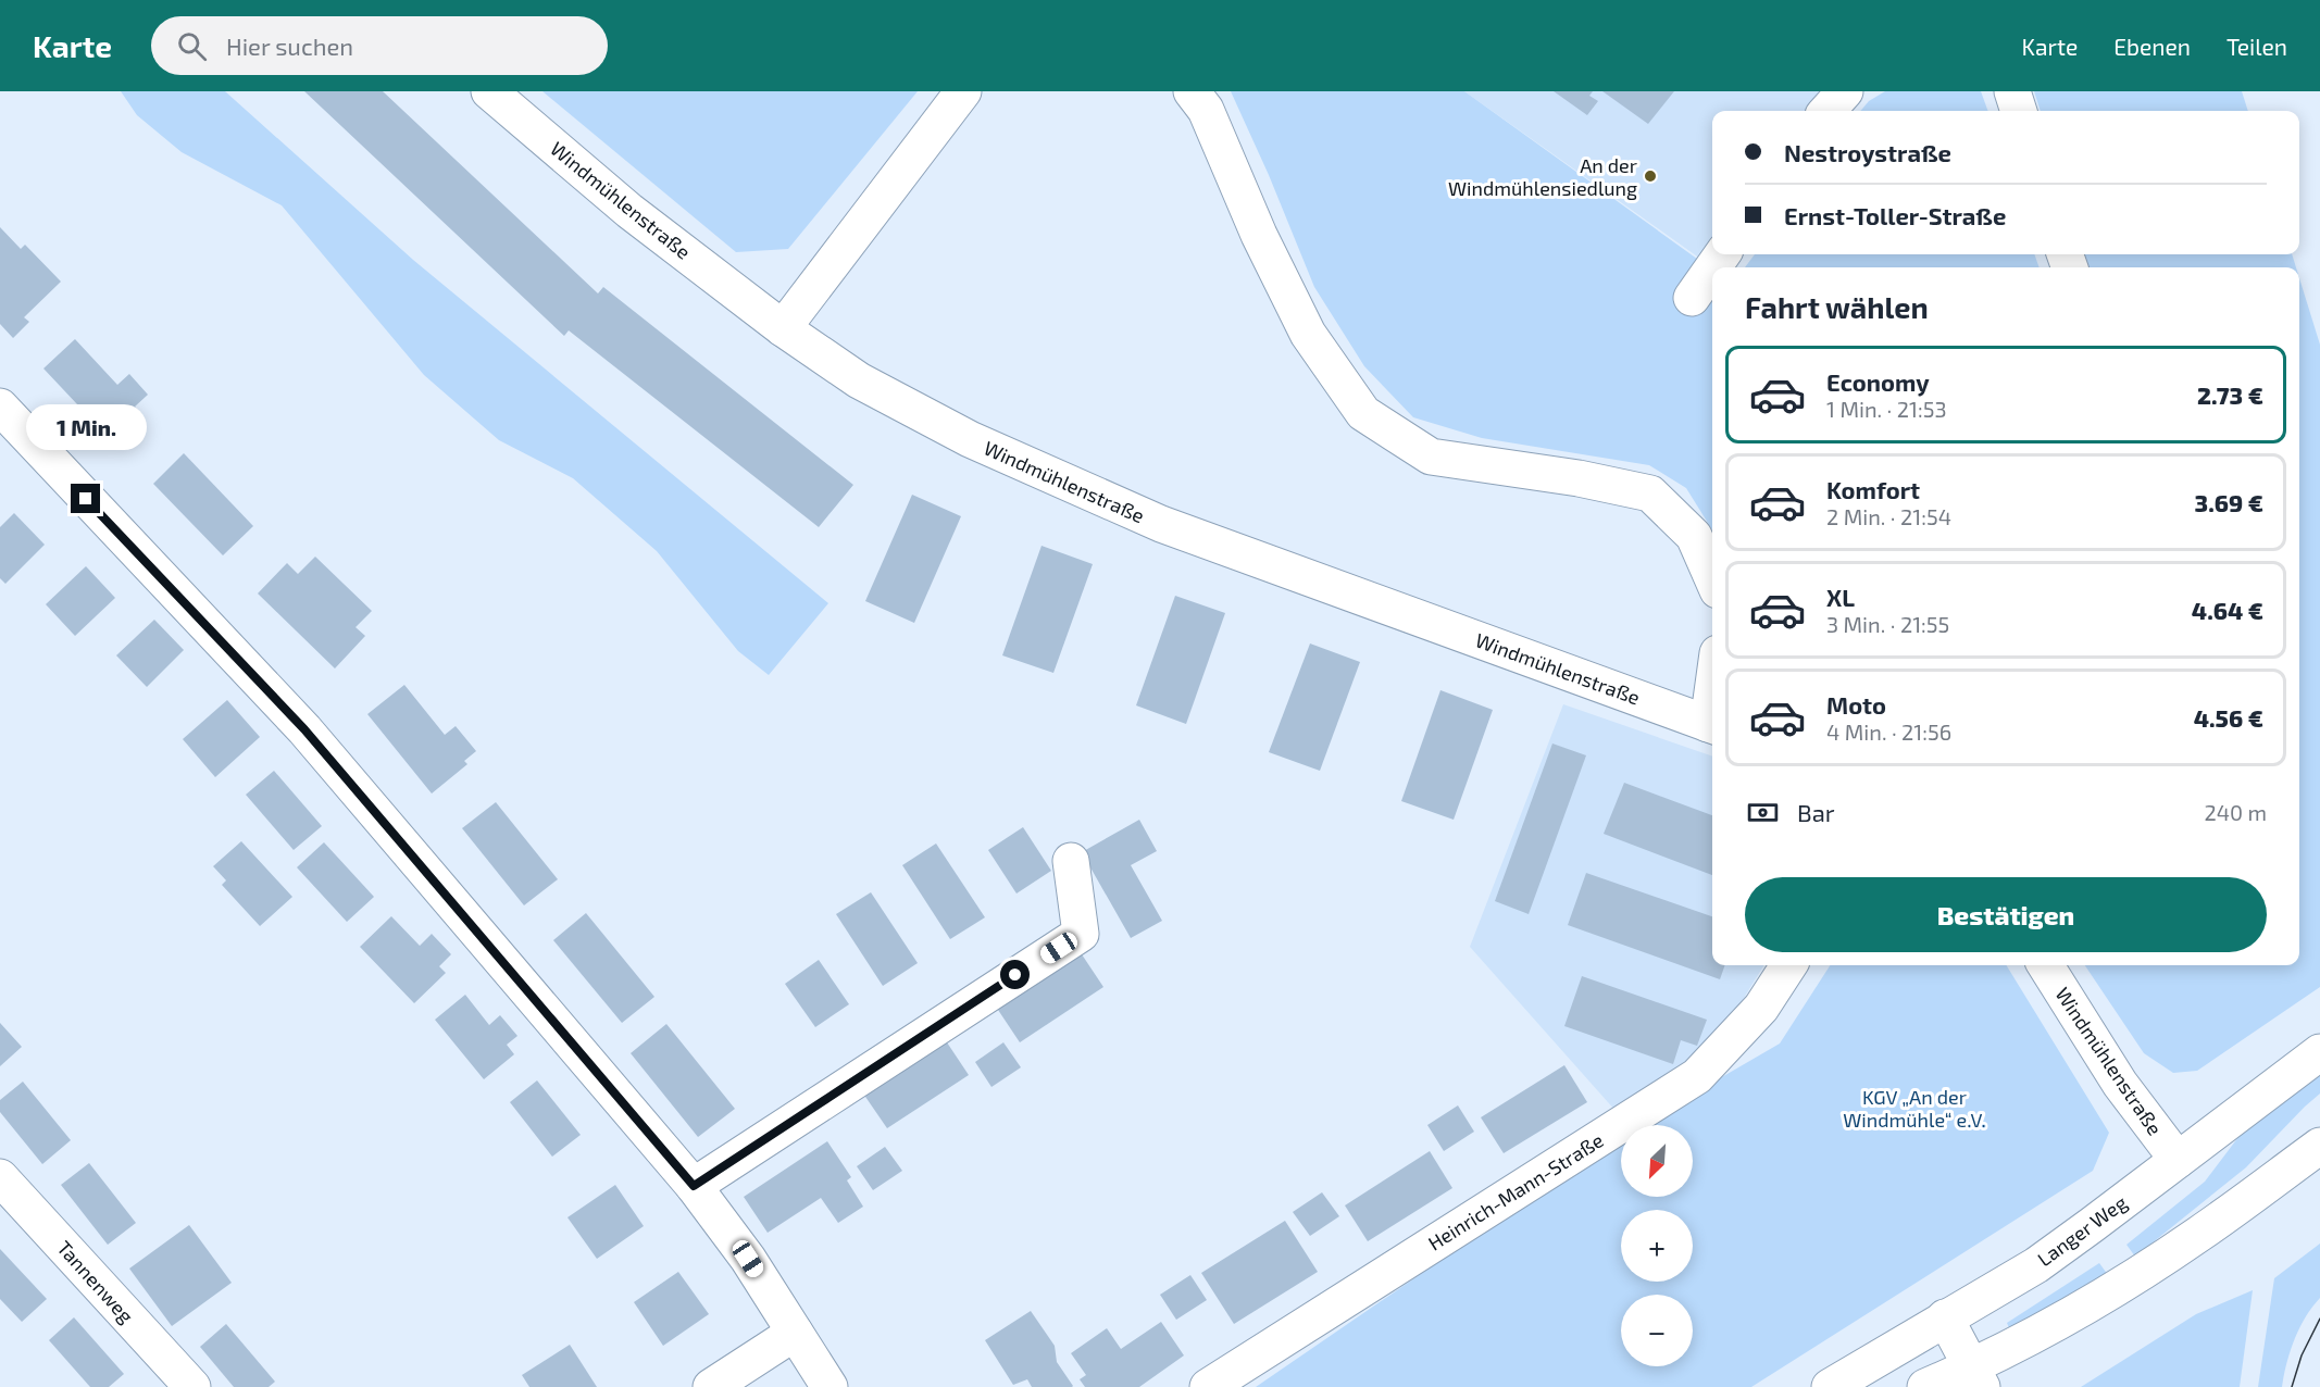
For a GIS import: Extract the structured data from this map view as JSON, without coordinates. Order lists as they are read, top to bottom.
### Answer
{
  "streets": {
    "street": [
      "Windmühlenstraße",
      "Heinrich-Mann-Straße",
      "Langer Weg",
      "Tannenweg"
    ]
  },
  "crossings": [
    ["Windmühlenstraße", "Langer Weg"]
  ],
  "parks": ["KGV „An der Windmühle“ e.V."],
  "places": ["An der Windmühlensiedlung"],
  "north": "bottom left",
  "page": {
    "header": "Karte",
    "search": "Hier suchen",
    "nav": ["Karte", "Ebenen", "Teilen"],
    "banner": ["Nestroystraße", "Ernst-Toller-Straße"],
    "heading": "Fahrt wählen",
    "list": [
      {
        "name": "Economy",
        "note": "1 Min. · 21:53",
        "value": "2.73 €"
      },
      {
        "name": "Komfort",
        "note": "2 Min. · 21:54",
        "value": "3.69 €"
      },
      {
        "name": "XL",
        "note": "3 Min. · 21:55",
        "value": "4.64 €"
      },
      {
        "name": "Moto",
        "note": "4 Min. · 21:56",
        "value": "4.56 €"
      }
    ],
    "bubble": "1 Min.",
    "pay": ["Bar", "240 m"],
    "buttons": "Bestätigen",
    "map_buttons": ["+", "−"]
  }
}
